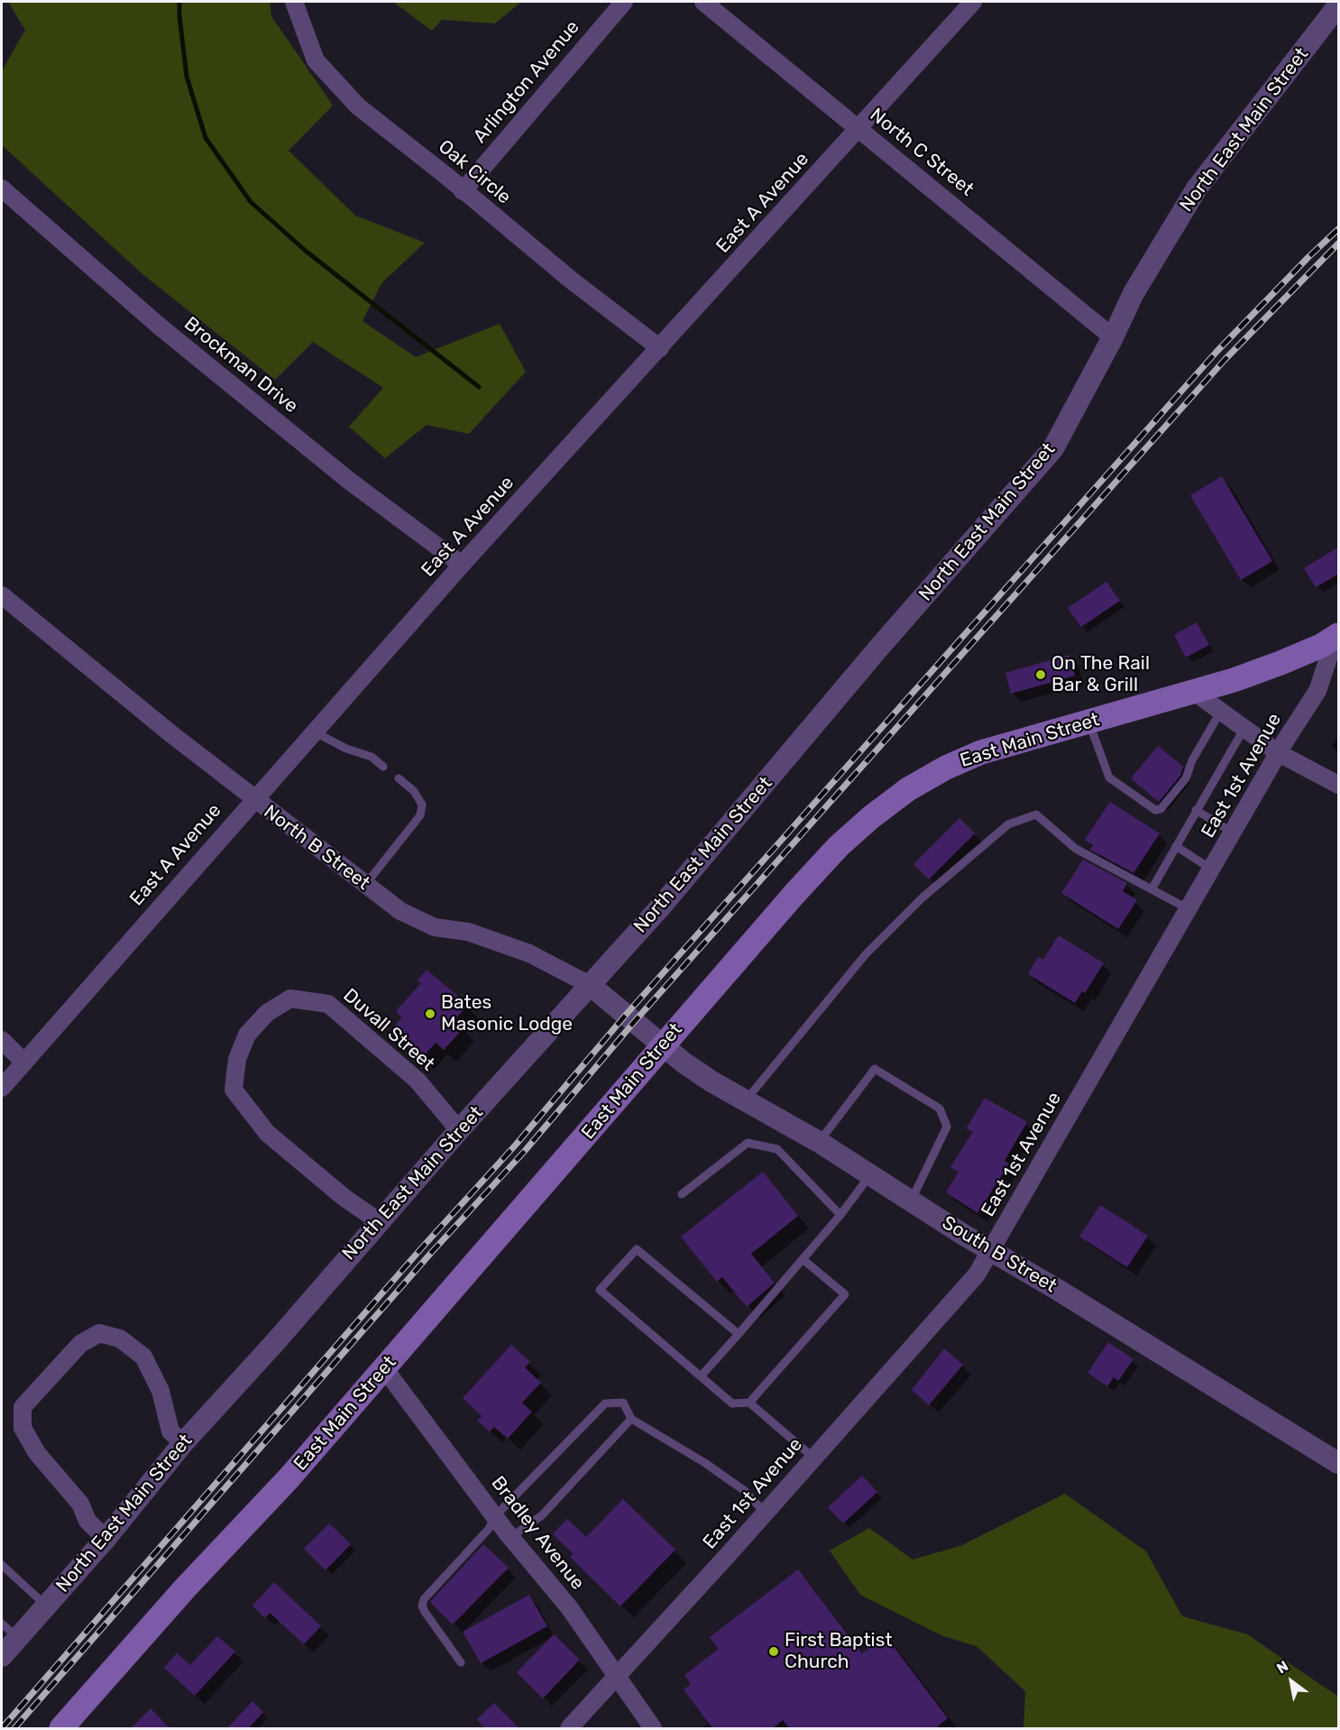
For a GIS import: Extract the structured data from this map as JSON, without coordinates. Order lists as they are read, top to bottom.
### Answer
{
  "streets": {
    "main road": ["East Main Street"],
    "street": [
      "Arlington Avenue",
      "North East Main Street",
      "North C Street",
      "Oak Circle",
      "East A Avenue",
      "Brockman Drive",
      "East 1st Avenue",
      "North B Street",
      "Duvall Street",
      "South B Street",
      "Bradley Avenue"
    ]
  },
  "crossings": [
    ["Arlington Avenue", "Oak Circle"],
    ["North East Main Street", "North C Street"],
    ["North East Main Street", "North B Street"],
    ["North East Main Street", "Duvall Street"],
    ["North C Street", "East A Avenue"],
    ["Oak Circle", "East A Avenue"],
    ["East A Avenue", "Brockman Drive"],
    ["East A Avenue", "North B Street"],
    ["East Main Street", "East 1st Avenue"],
    ["East Main Street", "North B Street"],
    ["East Main Street", "South B Street"],
    ["East Main Street", "Bradley Avenue"],
    ["East 1st Avenue", "South B Street"],
    ["East 1st Avenue", "Bradley Avenue"],
    ["North B Street", "South B Street"]
  ],
  "places": ["On The Rail Bar & Grill", "Bates Masonic Lodge", "First Baptist Church"],
  "north": "top left"
}
